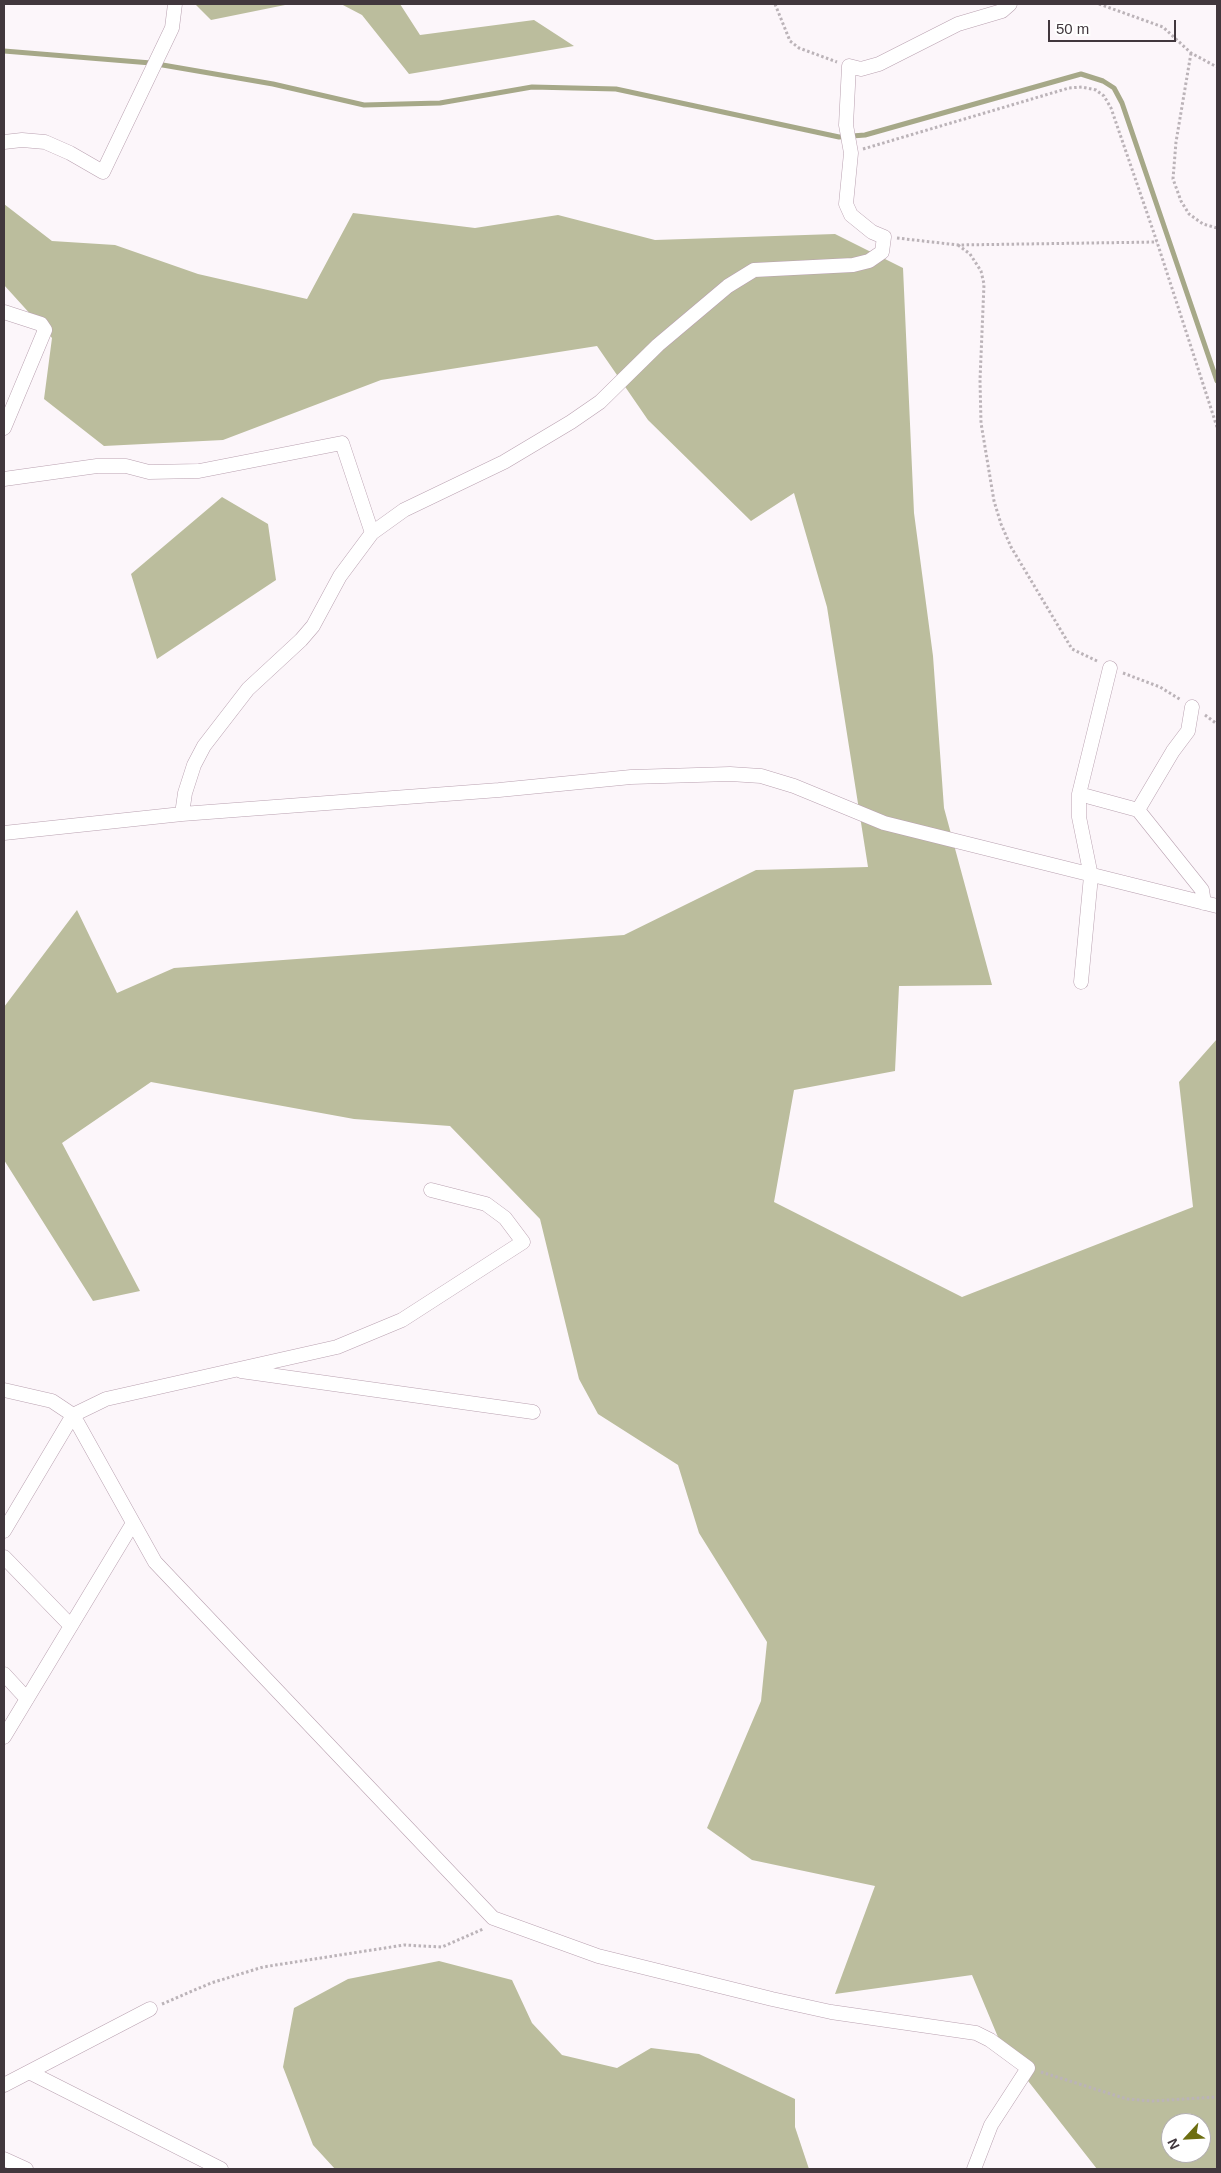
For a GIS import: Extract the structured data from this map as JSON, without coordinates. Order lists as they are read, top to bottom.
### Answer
{
  "scale_bar": "50 m",
  "north": "bottom left"
}
